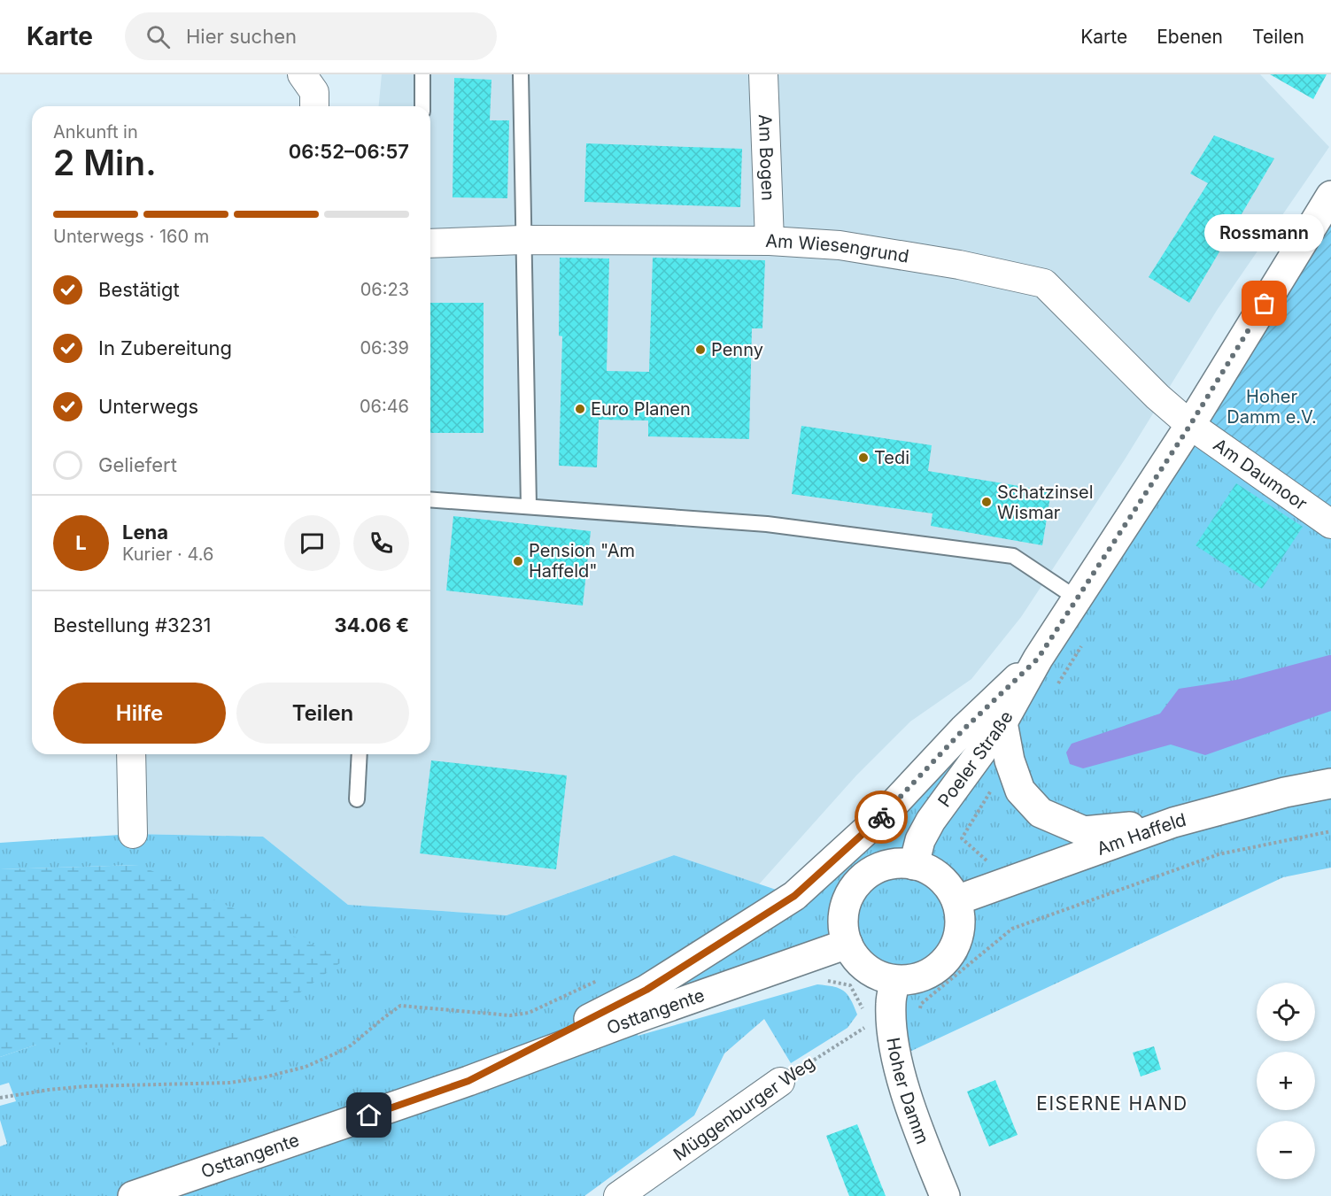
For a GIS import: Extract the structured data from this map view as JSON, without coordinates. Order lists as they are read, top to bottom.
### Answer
{
  "streets": {
    "main road": [
      "Poeler Straße",
      "Am Haffeld",
      "Osttangente",
      "Hoher Damm"
    ],
    "street": [
      "Am Bogen",
      "Am Wiesengrund",
      "Am Daumoor",
      "Müggenburger Weg"
    ]
  },
  "crossings": [
    ["Am Bogen", "Am Wiesengrund"],
    ["Am Wiesengrund", "Am Daumoor"],
    ["Am Wiesengrund", "Poeler Straße"],
    ["Am Daumoor", "Poeler Straße"],
    ["Poeler Straße", "Am Haffeld"],
    ["Poeler Straße", "Osttangente"],
    ["Poeler Straße", "Hoher Damm"],
    ["Am Haffeld", "Osttangente"],
    ["Am Haffeld", "Hoher Damm"],
    ["Osttangente", "Hoher Damm"]
  ],
  "districts": ["EISERNE HAND"],
  "parks": ["Hoher Damm e.V."],
  "places": [
    "Rossmann",
    "Penny",
    "Euro Planen",
    "Tedi",
    "Schatzinsel Wismar",
    "Pension \"Am Haffeld\""
  ],
  "page": {
    "header": "Karte",
    "search": "Hier suchen",
    "nav": ["Karte", "Ebenen", "Teilen"],
    "heading": ["2 Min.", "Ankunft in", "06:52–06:57"],
    "panel": [
      "Lena",
      "Kurier · 4.6",
      "Bestellung #3231",
      "34.06 €"
    ],
    "bar": "Unterwegs · 160 m",
    "bubble": "Rossmann",
    "list": [
      ["Bestätigt", "06:23"],
      ["In Zubereitung", "06:39"],
      ["Unterwegs", "06:46"],
      "Geliefert"
    ],
    "round": "L",
    "buttons": ["Hilfe", "Teilen"],
    "map_buttons": ["+", "−"]
  }
}
